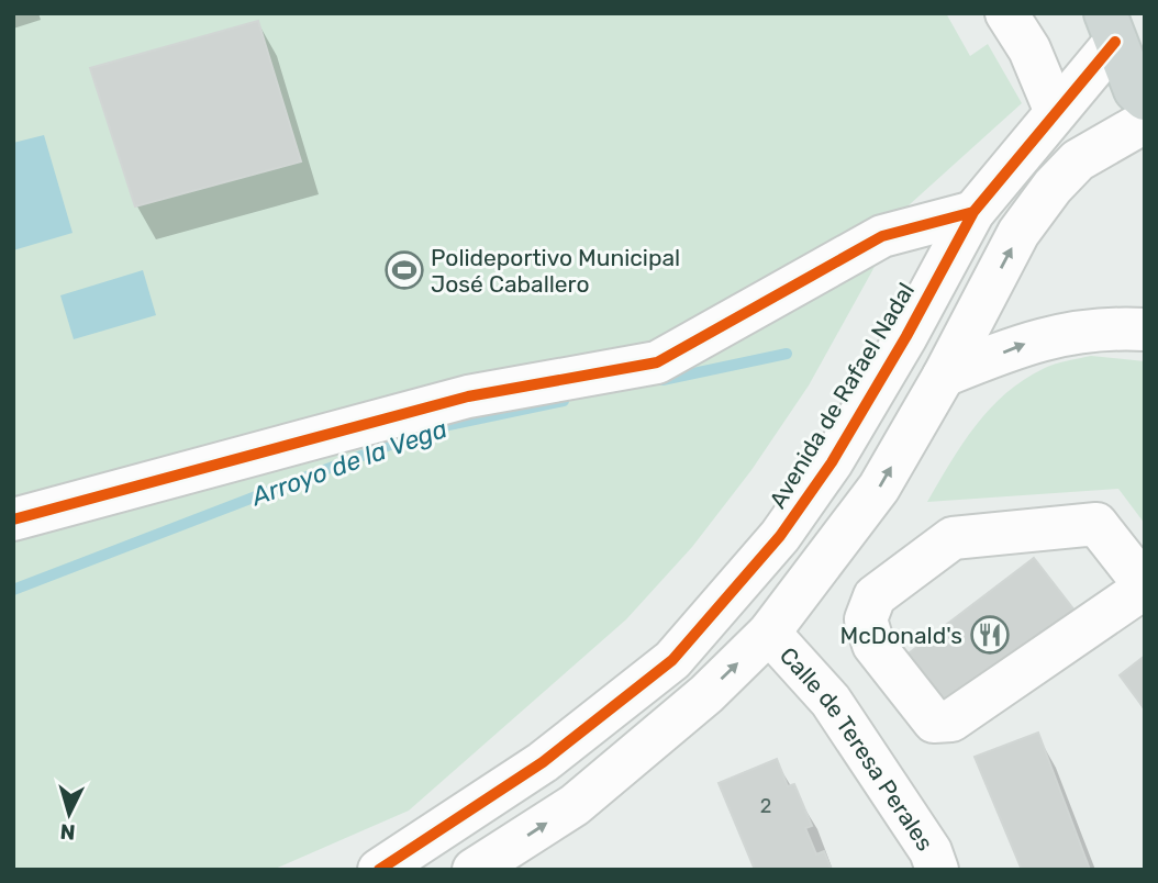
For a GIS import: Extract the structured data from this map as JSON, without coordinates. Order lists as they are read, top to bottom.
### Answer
{
  "streets": {
    "street": ["Avenida de Rafael Nadal", "Calle de Teresa Perales"]
  },
  "water": ["Arroyo de la Vega"],
  "places": {
    "sports": ["Polideportivo Municipal José Caballero"],
    "restaurant": ["McDonald's"]
  },
  "house_numbers": ["2"],
  "north": "bottom"
}
